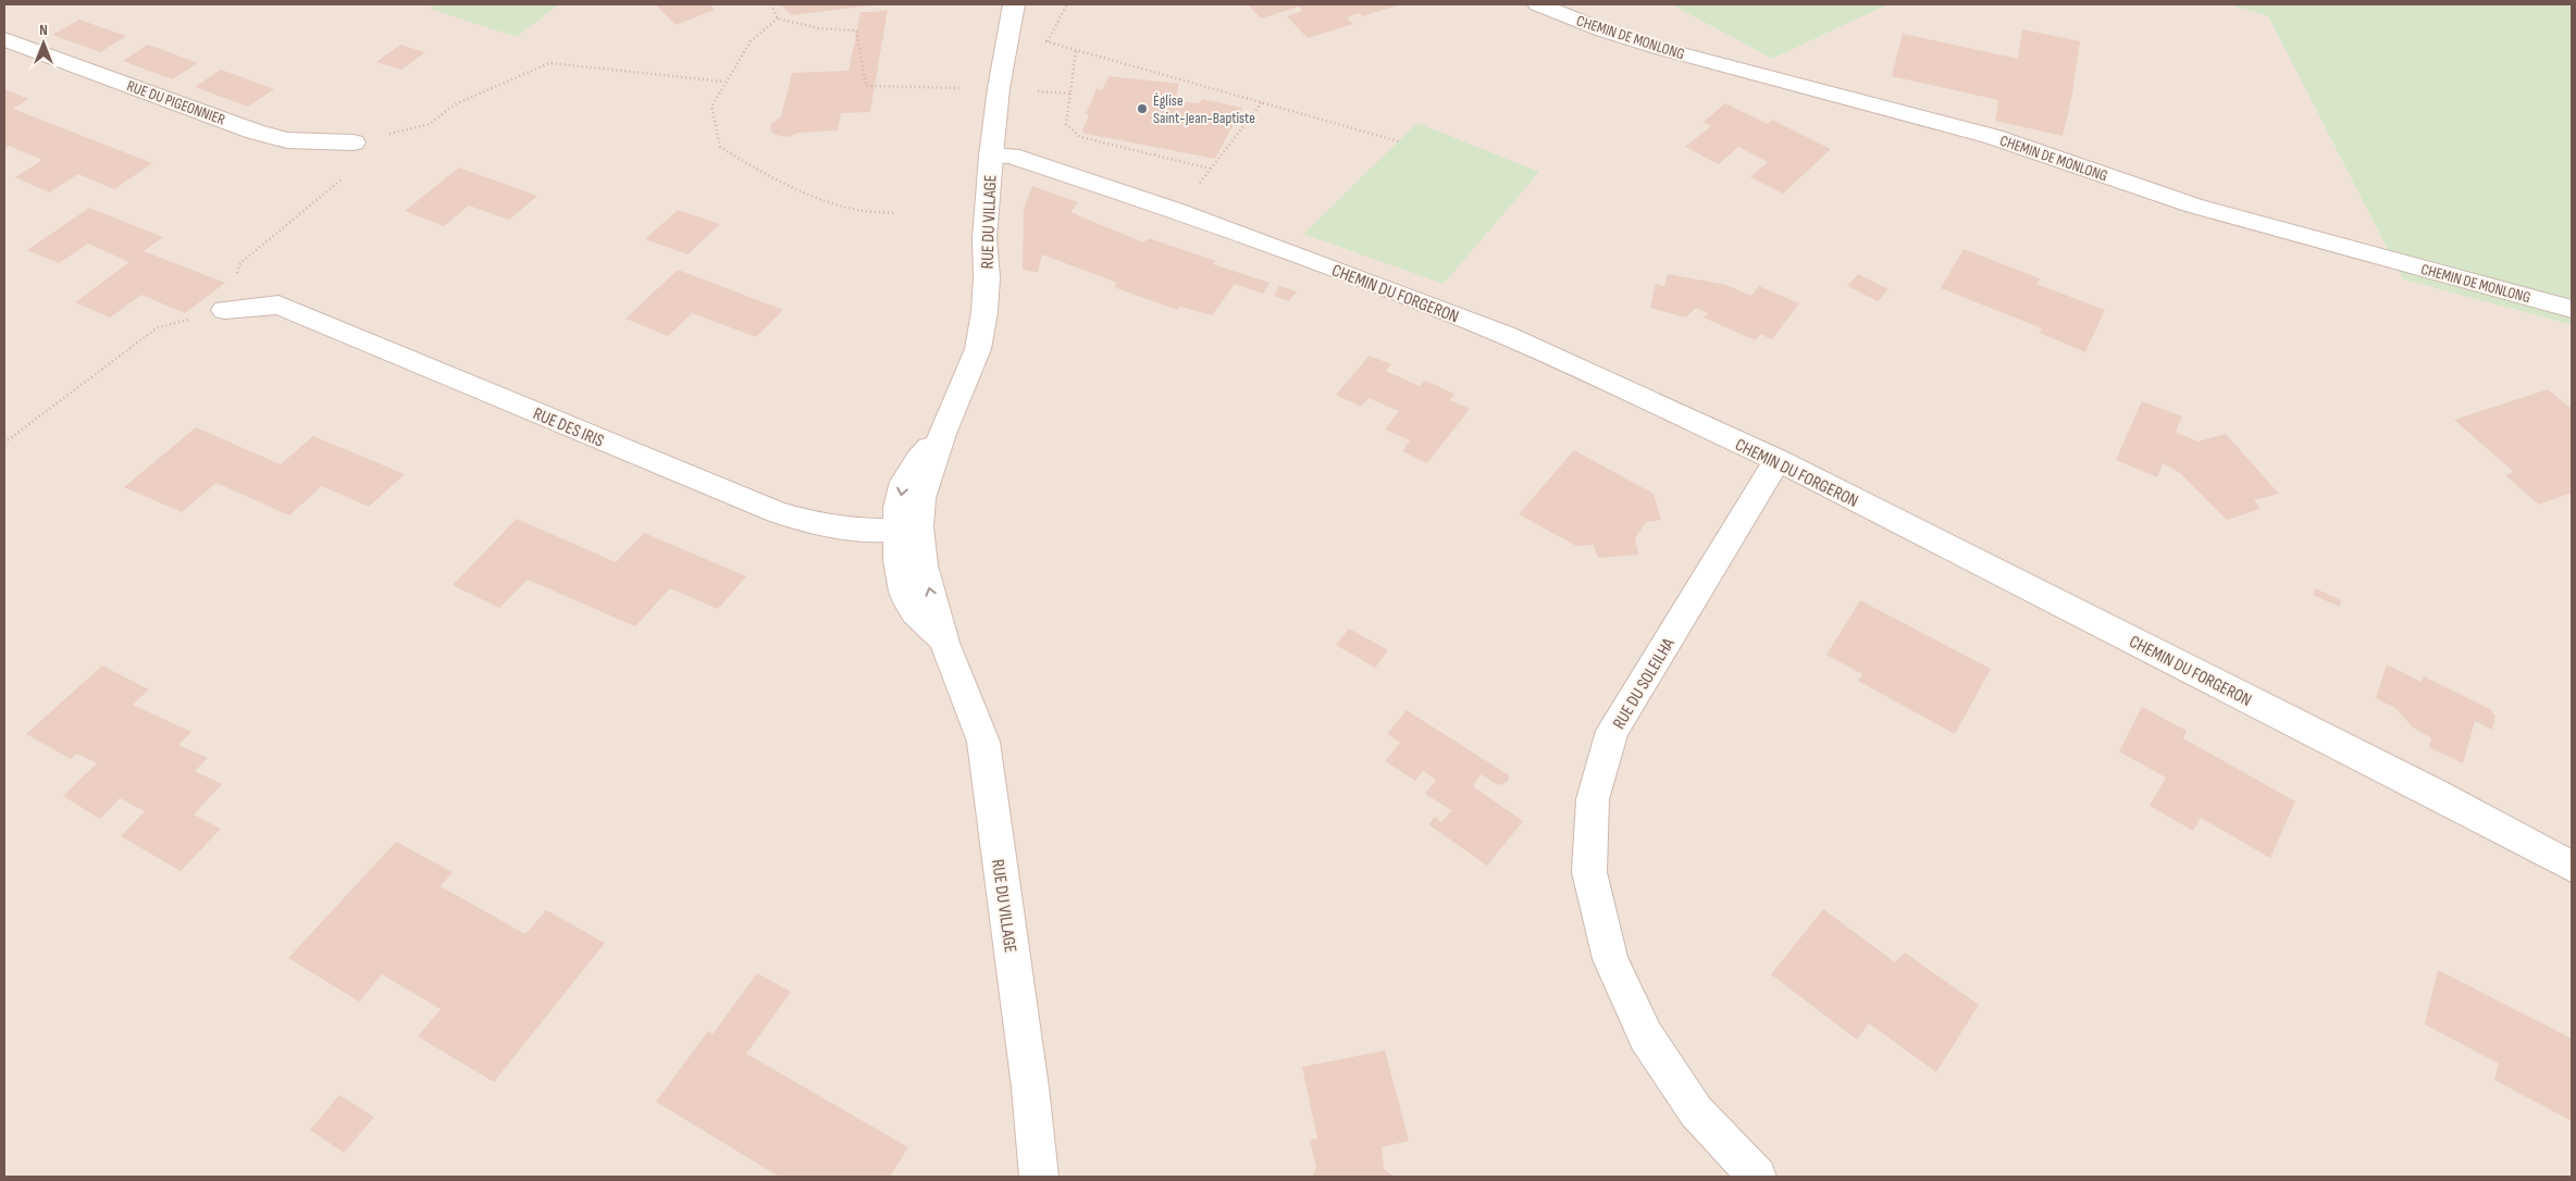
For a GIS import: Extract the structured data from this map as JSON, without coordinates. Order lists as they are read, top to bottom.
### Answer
{
  "streets": {
    "street": [
      "CHEMIN DE MONLONG",
      "RUE DU PIGEONNIER",
      "RUE DU VILLAGE",
      "CHEMIN DU FORGERON",
      "RUE DES IRIS",
      "RUE DU SOLEILHA"
    ]
  },
  "crossings": [
    ["RUE DU VILLAGE", "CHEMIN DU FORGERON"],
    ["RUE DU VILLAGE", "RUE DES IRIS"],
    ["CHEMIN DU FORGERON", "RUE DU SOLEILHA"]
  ],
  "places": ["Église Saint-Jean-Baptiste"],
  "north": "top"
}
